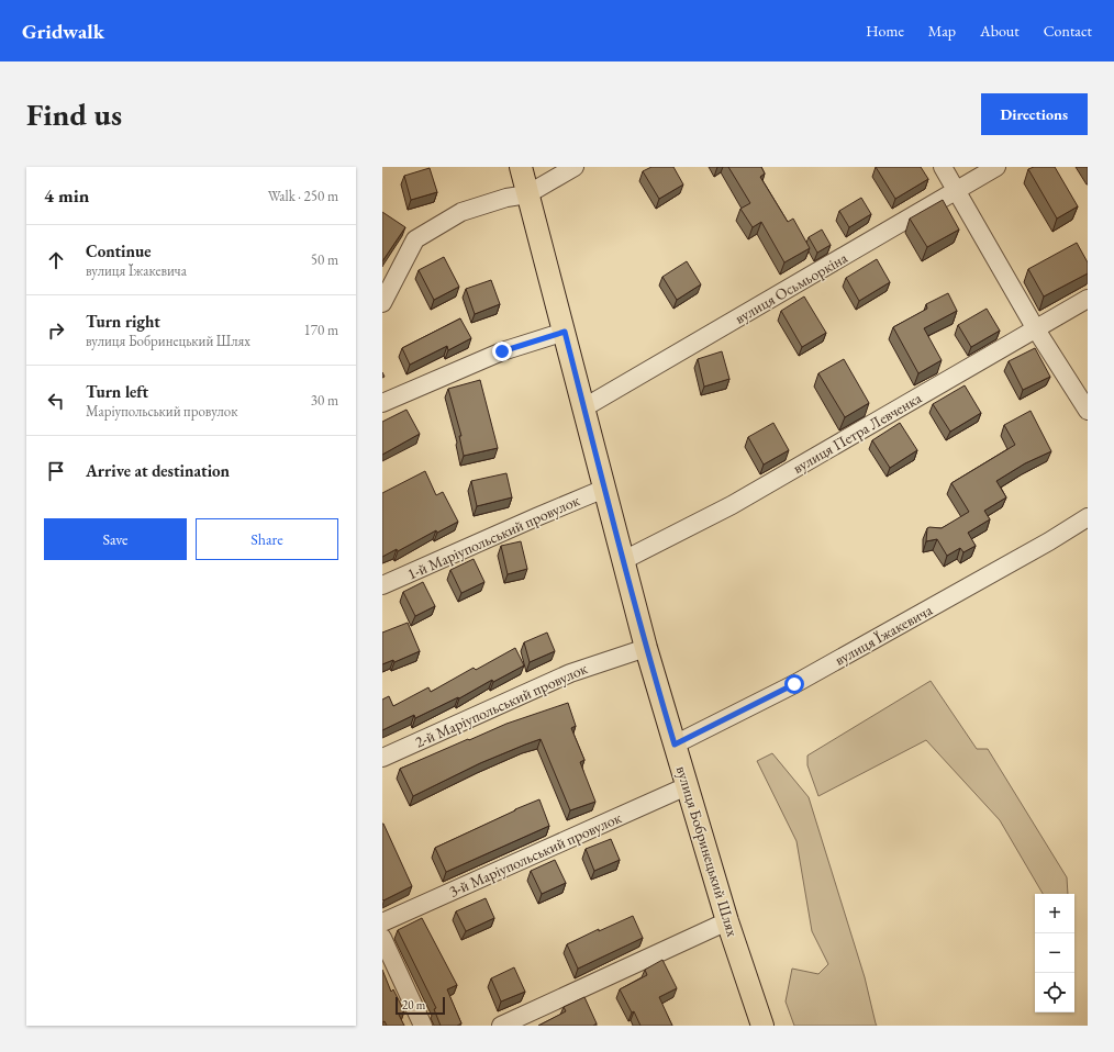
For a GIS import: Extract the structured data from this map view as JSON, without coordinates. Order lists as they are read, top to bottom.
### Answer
{
  "streets": {
    "main road": ["вулиця Бобринецький Шлях"],
    "street": [
      "вулиця Осьмьоркіна",
      "вулиця Петра Левченка",
      "1-й Маріупольський провулок",
      "вулиця Їжакевича",
      "2-й Маріупольський провулок",
      "3-й Маріупольський провулок"
    ]
  },
  "crossings": [
    ["вулиця Осьмьоркіна", "вулиця Бобринецький Шлях"],
    ["вулиця Петра Левченка", "вулиця Бобринецький Шлях"],
    ["1-й Маріупольський провулок", "вулиця Бобринецький Шлях"],
    ["вулиця Їжакевича", "вулиця Бобринецький Шлях"],
    ["2-й Маріупольський провулок", "вулиця Бобринецький Шлях"],
    ["вулиця Бобринецький Шлях", "3-й Маріупольський провулок"]
  ],
  "scale_bar": "20 m",
  "page": {
    "header": "Gridwalk",
    "nav": [
      "Home",
      "Map",
      "About",
      "Contact"
    ],
    "buttons": [
      "Directions",
      ["Save", "Share"]
    ],
    "title": "Find us",
    "heading": ["4 min", "Walk · 250 m"],
    "list": [
      ["Continue", "вулиця Їжакевича", "50 m"],
      ["Turn right", "вулиця Бобринецький Шлях", "170 m"],
      ["Turn left", "Маріупольський провулок", "30 m"],
      "Arrive at destination"
    ],
    "map_buttons": ["+", "−"],
    "scale": "20 m"
  }
}
